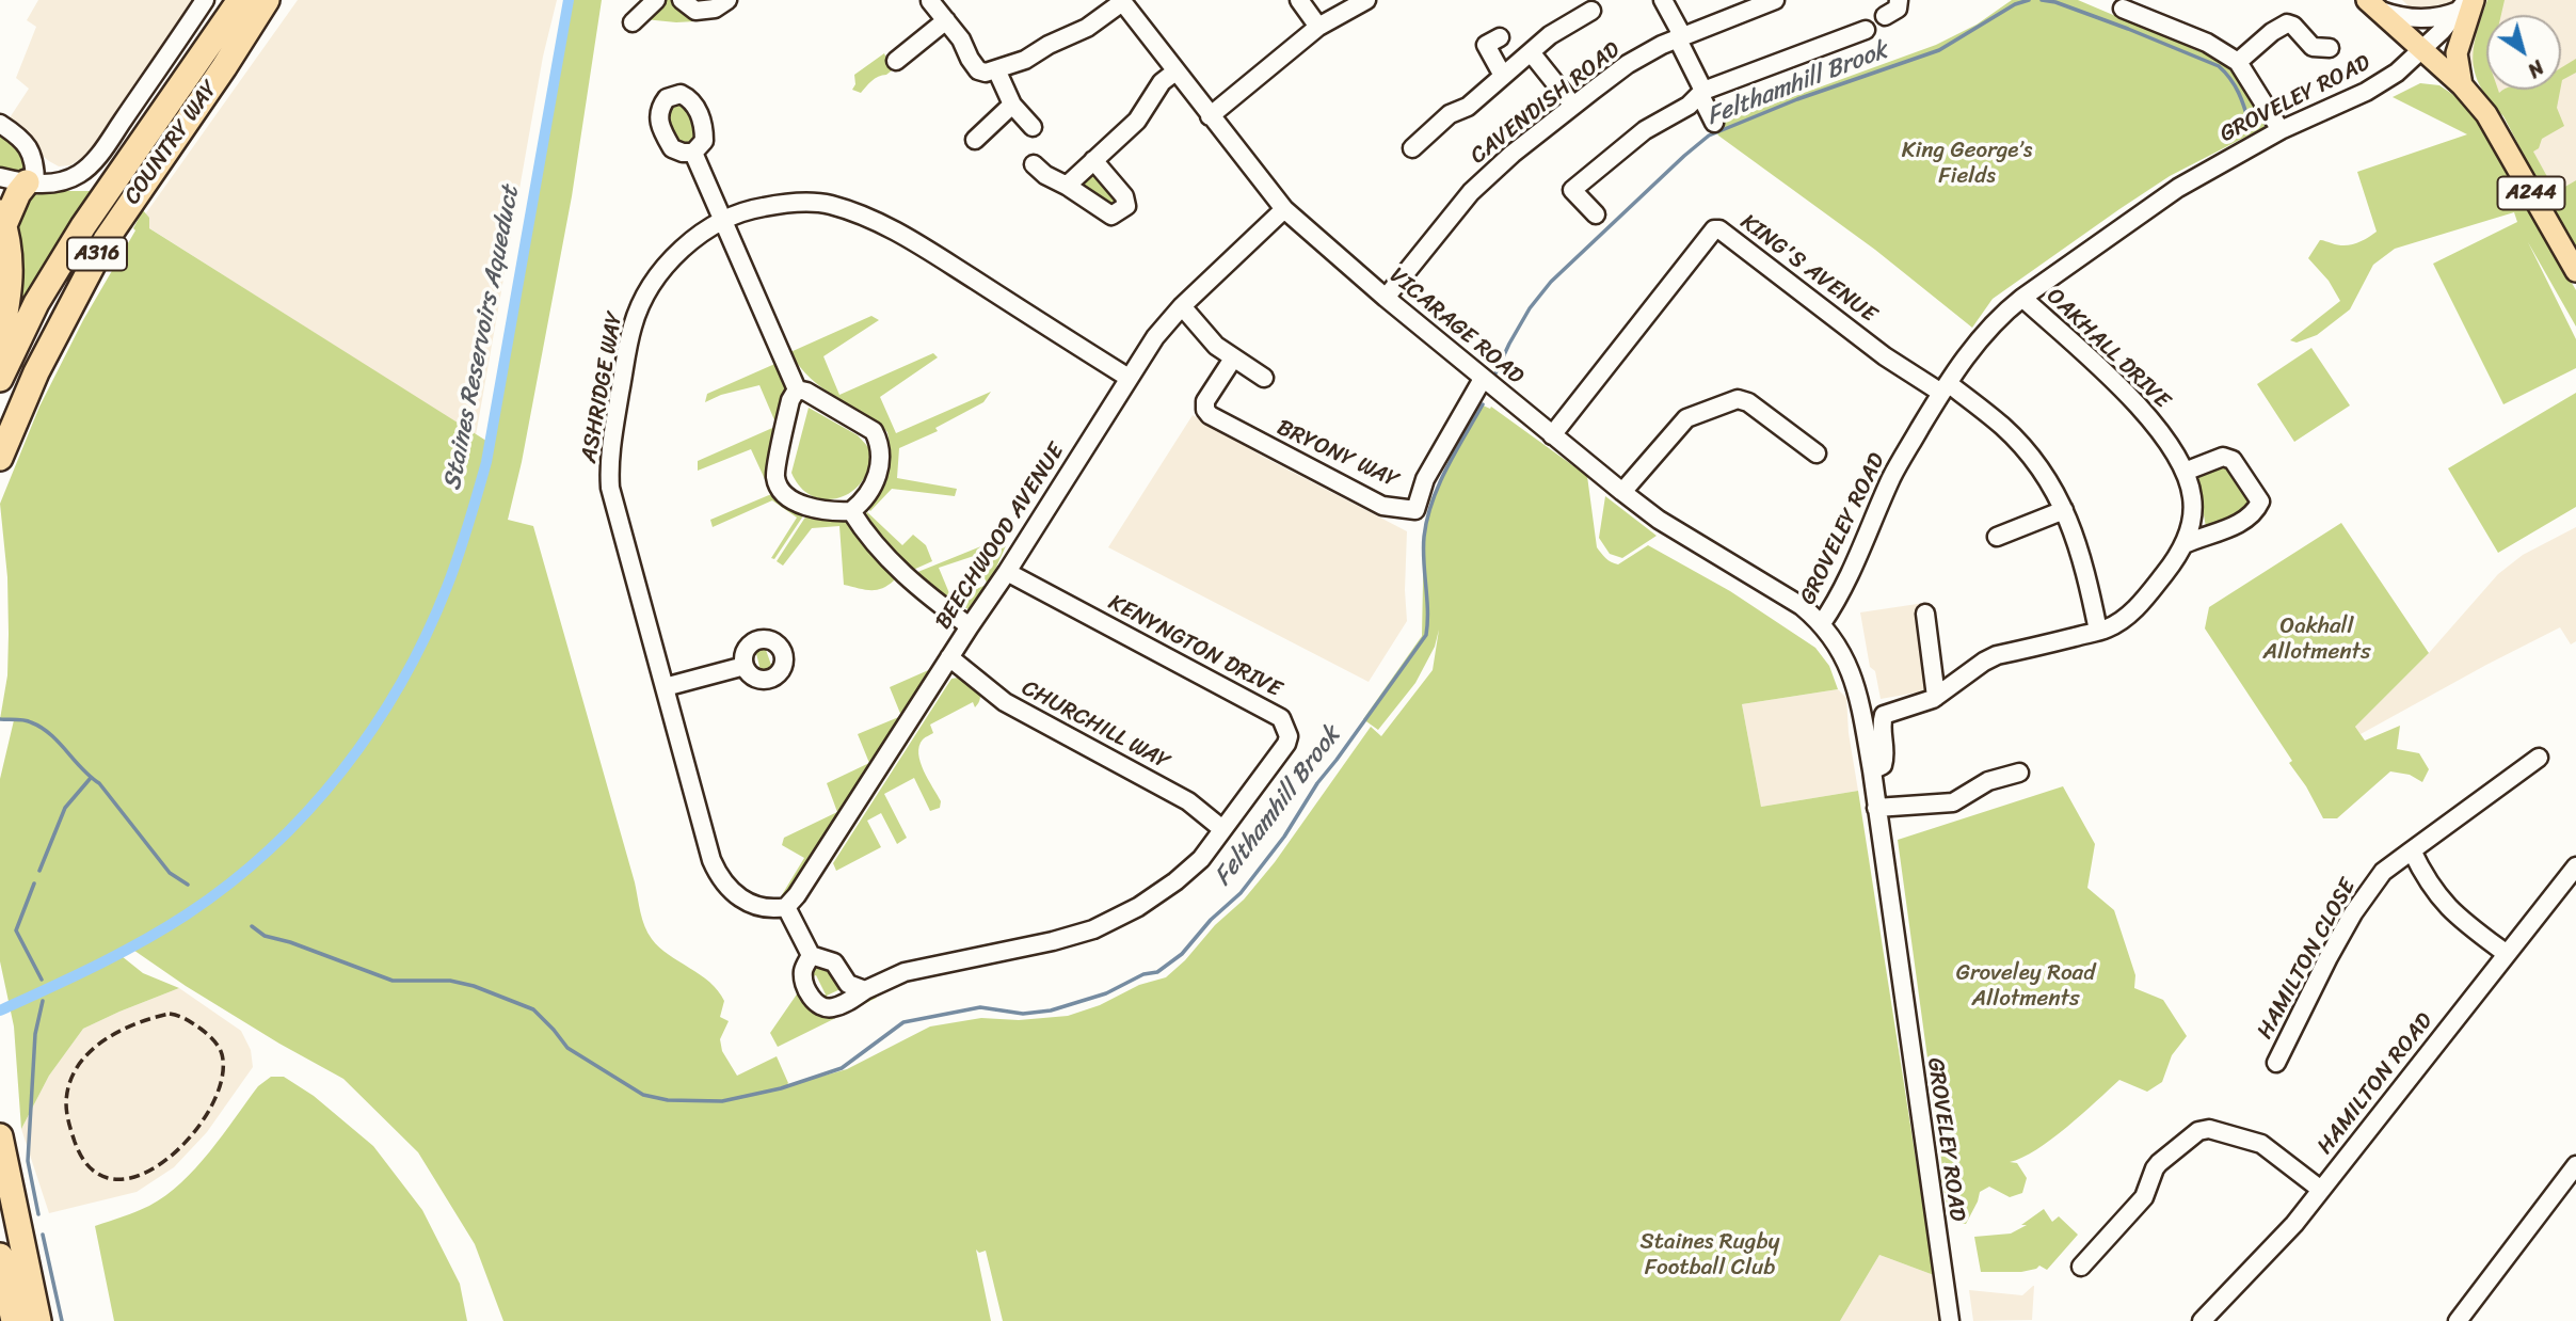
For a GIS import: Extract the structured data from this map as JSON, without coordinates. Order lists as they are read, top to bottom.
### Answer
{
  "streets": {
    "highway": ["COUNTRY WAY", "A316"],
    "main road": ["A244"],
    "street": [
      "GROVELEY ROAD",
      "CAVENDISH ROAD",
      "KING'S AVENUE",
      "VICARAGE ROAD",
      "OAKHALL DRIVE",
      "ASHRIDGE WAY",
      "BRYONY WAY",
      "BEECHWOOD AVENUE",
      "KENYNGTON DRIVE",
      "CHURCHILL WAY",
      "HAMILTON CLOSE",
      "HAMILTON ROAD"
    ]
  },
  "crossings": [
    ["GROVELEY ROAD", "A244"],
    ["GROVELEY ROAD", "KING'S AVENUE"],
    ["GROVELEY ROAD", "VICARAGE ROAD"],
    ["GROVELEY ROAD", "OAKHALL DRIVE"],
    ["CAVENDISH ROAD", "VICARAGE ROAD"],
    ["COUNTRY WAY", "A316"],
    ["KING'S AVENUE", "VICARAGE ROAD"],
    ["VICARAGE ROAD", "BRYONY WAY"],
    ["VICARAGE ROAD", "BEECHWOOD AVENUE"],
    ["ASHRIDGE WAY", "BEECHWOOD AVENUE"],
    ["ASHRIDGE WAY", "KENYNGTON DRIVE"],
    ["BEECHWOOD AVENUE", "KENYNGTON DRIVE"],
    ["BEECHWOOD AVENUE", "CHURCHILL WAY"],
    ["KENYNGTON DRIVE", "CHURCHILL WAY"]
  ],
  "water": ["Felthamhill Brook", "Staines Reservoirs Aqueduct"],
  "parks": [
    "King George’s Fields",
    "Oakhall Allotments",
    "Groveley Road Allotments",
    "Staines Rugby Football Club"
  ],
  "north": "bottom right"
}
